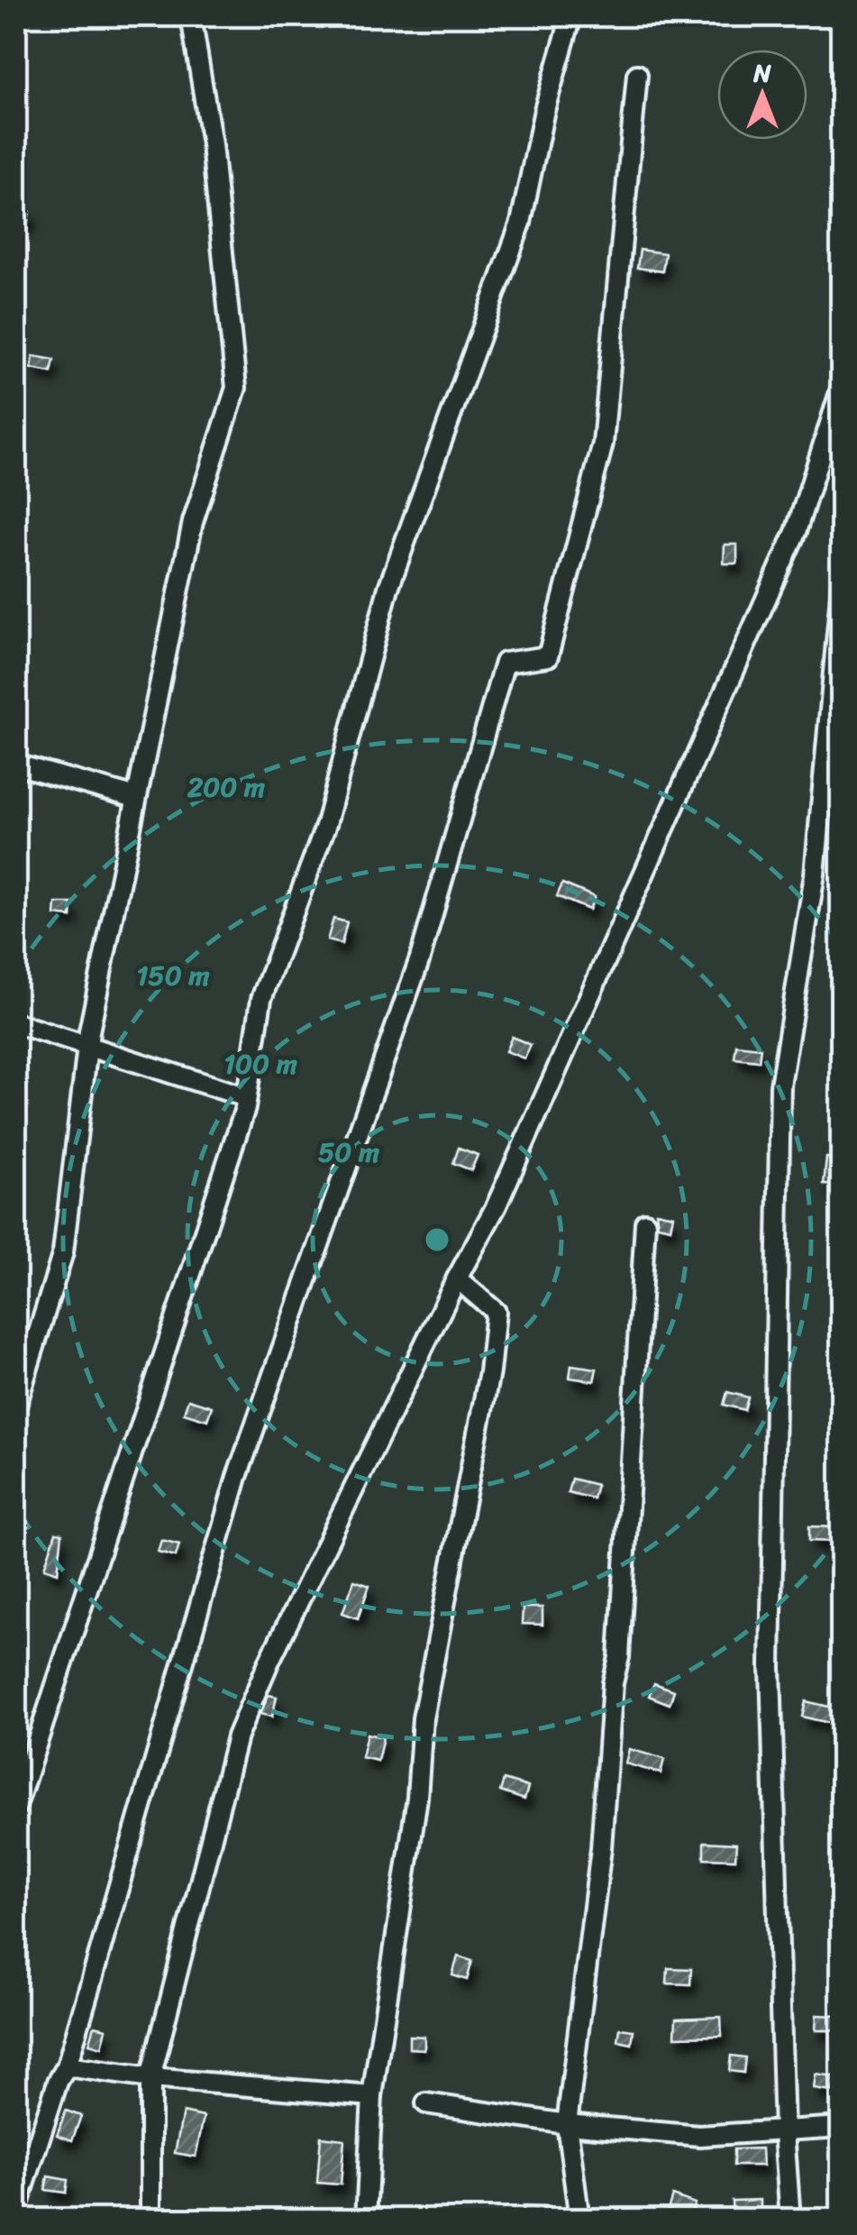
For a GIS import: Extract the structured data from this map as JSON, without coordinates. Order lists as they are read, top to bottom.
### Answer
{
  "north": "top",
  "rings": [
    "200 m",
    "150 m",
    "100 m",
    "50 m"
  ]
}
